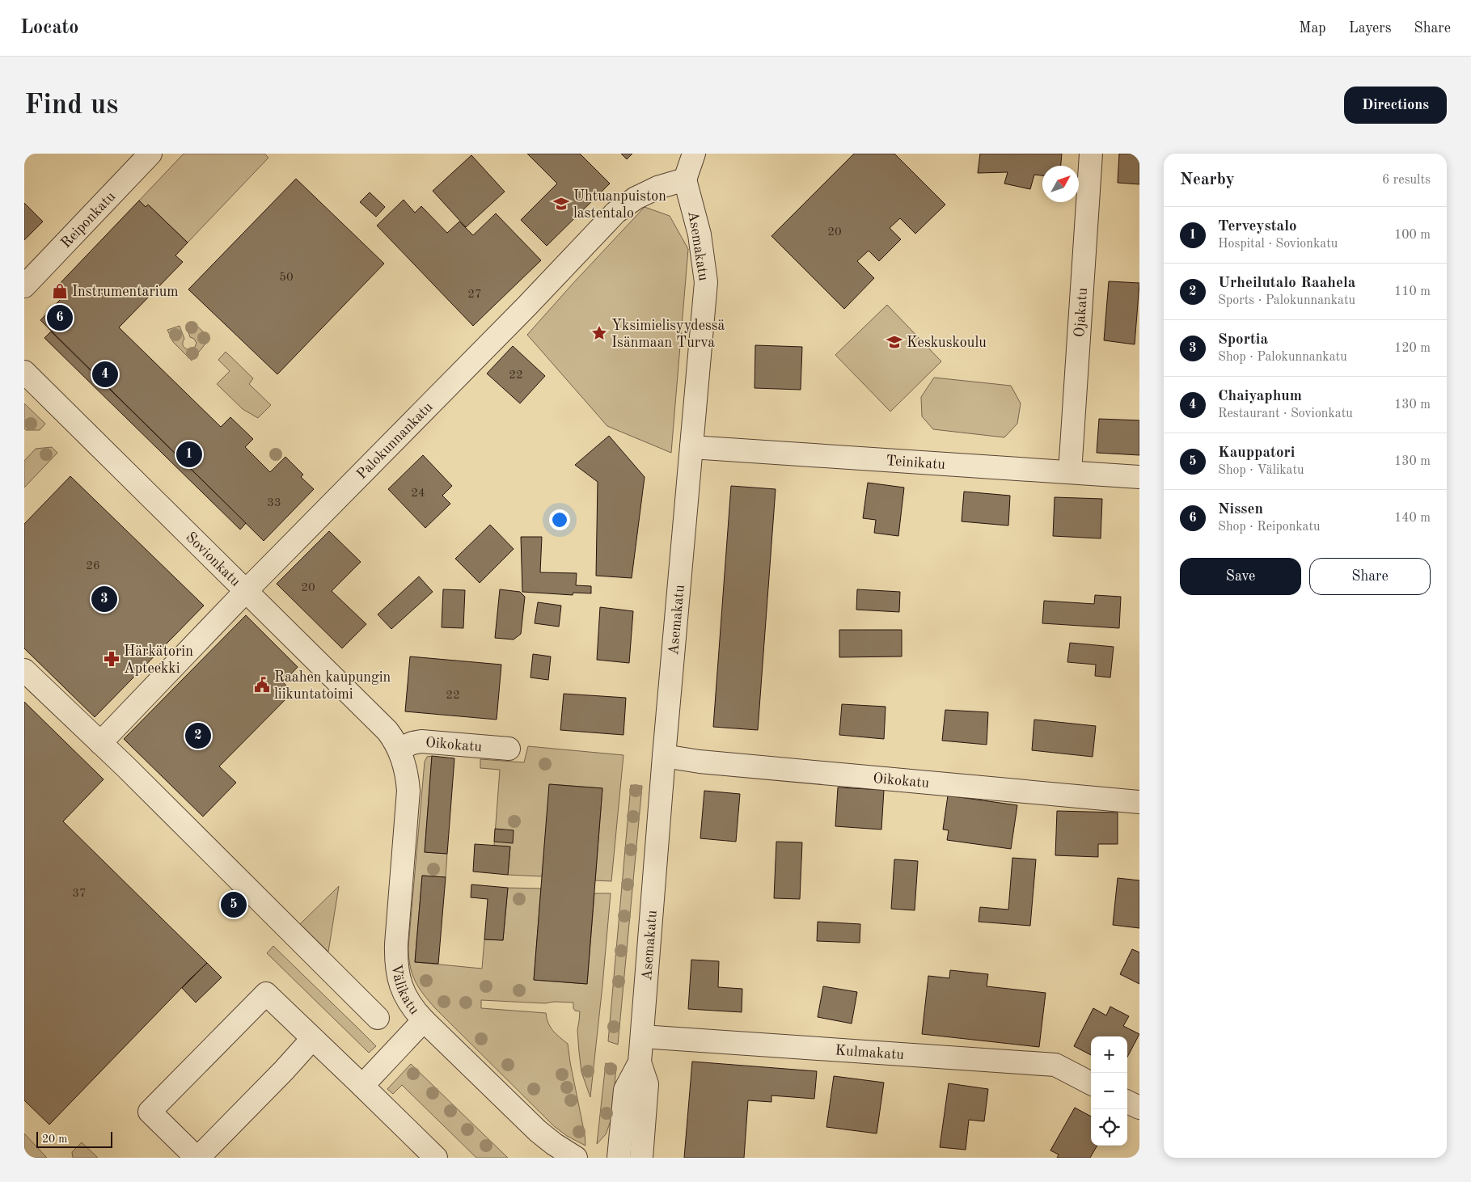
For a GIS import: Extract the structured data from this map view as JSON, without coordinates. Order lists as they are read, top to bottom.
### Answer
{
  "streets": {
    "street": [
      "Reiponkatu",
      "Asemakatu",
      "Ojakatu",
      "Palokunnankatu",
      "Teinikatu",
      "Sovionkatu",
      "Oikokatu",
      "Välikatu",
      "Kulmakatu"
    ]
  },
  "crossings": [
    ["Asemakatu", "Palokunnankatu"],
    ["Asemakatu", "Teinikatu"],
    ["Asemakatu", "Oikokatu"],
    ["Asemakatu", "Kulmakatu"],
    ["Ojakatu", "Teinikatu"],
    ["Palokunnankatu", "Sovionkatu"],
    ["Sovionkatu", "Oikokatu"],
    ["Sovionkatu", "Välikatu"],
    ["Oikokatu", "Välikatu"]
  ],
  "places": {
    "school or university": ["Uhtuanpuiston lastentalo", "Keskuskoulu"],
    "shop": ["Instrumentarium"],
    "place": ["Yksimielisyydessä Isänmaan Turva"],
    "pharmacy": ["Härkätorin Apteekki"],
    "public building": ["Raahen kaupungin liikuntatoimi"]
  },
  "house_numbers": [
    "20",
    "50",
    "27",
    "22",
    "24",
    "33",
    "26",
    "20",
    "22",
    "37"
  ],
  "scale_bar": "20 m",
  "north": "top right",
  "page": {
    "header": "Locato",
    "nav": ["Map", "Layers", "Share"],
    "buttons": [
      "Directions",
      ["Save", "Share"]
    ],
    "title": "Find us",
    "heading": ["Nearby", "6 results"],
    "list": [
      {
        "mark": "1",
        "name": "Terveystalo",
        "note": "Hospital · Sovionkatu",
        "value": "100 m"
      },
      {
        "mark": "2",
        "name": "Urheilutalo Raahela",
        "note": "Sports · Palokunnankatu",
        "value": "110 m"
      },
      {
        "mark": "3",
        "name": "Sportia",
        "note": "Shop · Palokunnankatu",
        "value": "120 m"
      },
      {
        "mark": "4",
        "name": "Chaiyaphum",
        "note": "Restaurant · Sovionkatu",
        "value": "130 m"
      },
      {
        "mark": "5",
        "name": "Kauppatori",
        "note": "Shop · Välikatu",
        "value": "130 m"
      },
      {
        "mark": "6",
        "name": "Nissen",
        "note": "Shop · Reiponkatu",
        "value": "140 m"
      }
    ],
    "pins": [
      "6",
      "4",
      "1",
      "3",
      "2",
      "5"
    ],
    "map_buttons": ["+", "−"],
    "scale": "20 m"
  }
}
